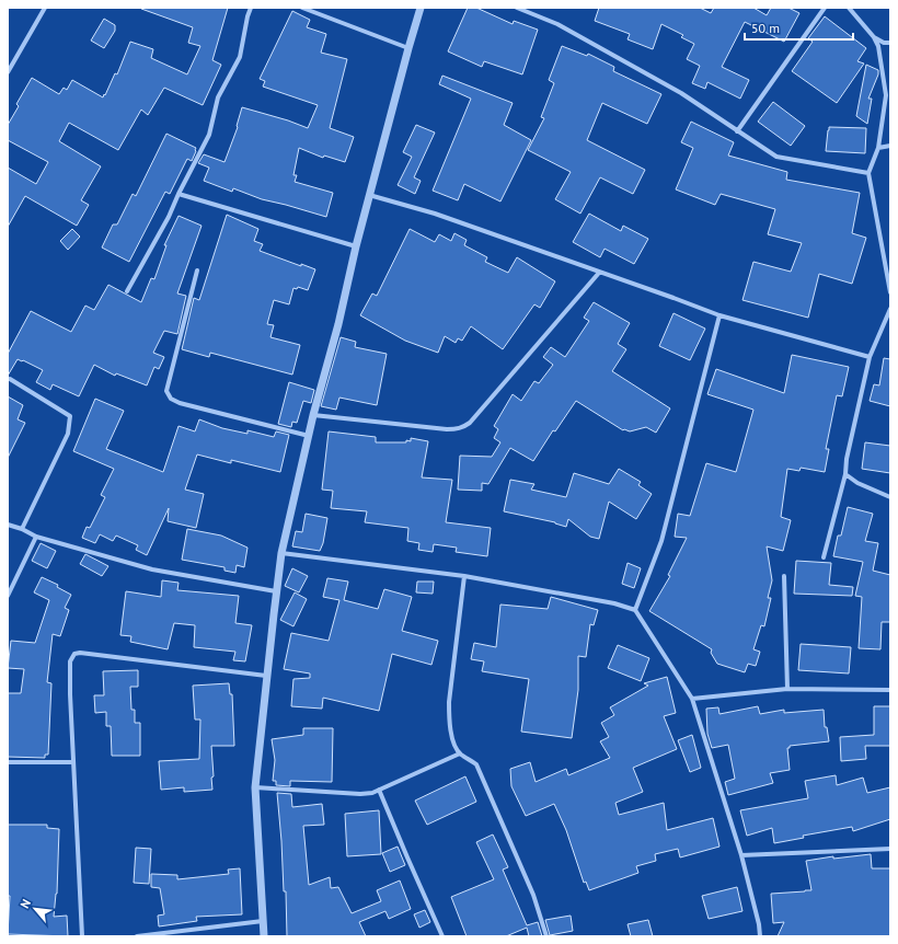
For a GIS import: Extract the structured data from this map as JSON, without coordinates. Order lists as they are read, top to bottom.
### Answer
{
  "scale_bar": "50 m",
  "north": "top left"
}
